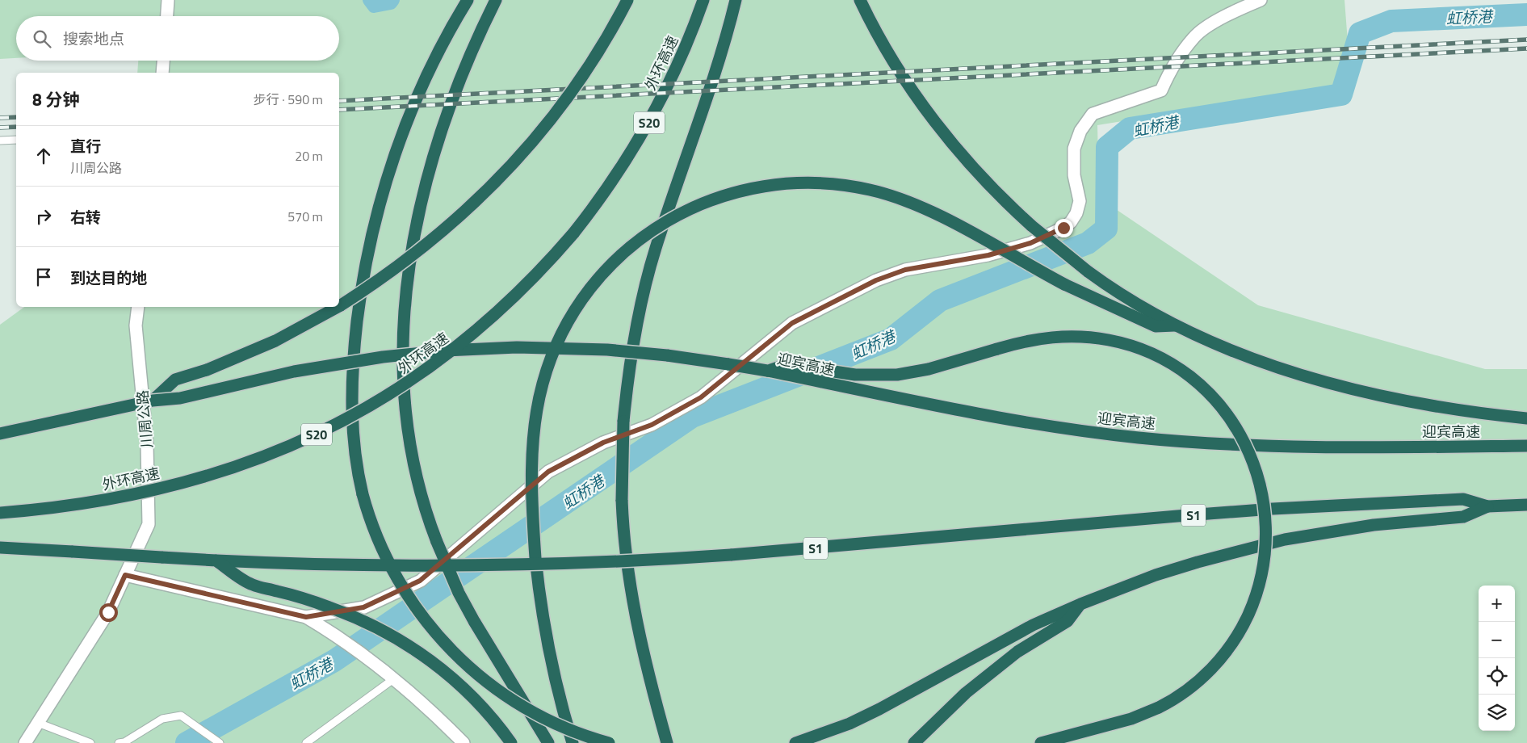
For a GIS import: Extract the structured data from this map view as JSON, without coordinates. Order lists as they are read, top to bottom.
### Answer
{
  "streets": {
    "highway": [
      "外环高速",
      "S20",
      "迎宾高速",
      "S1"
    ],
    "street": ["川周公路"]
  },
  "water": ["虹桥港"],
  "page": {
    "search": "搜索地点",
    "heading": ["8 分钟", "步行 · 590 m"],
    "list": [
      ["直行", "川周公路", "20 m"],
      ["右转", "570 m"],
      "到达目的地"
    ],
    "map_buttons": ["+", "−"]
  }
}
